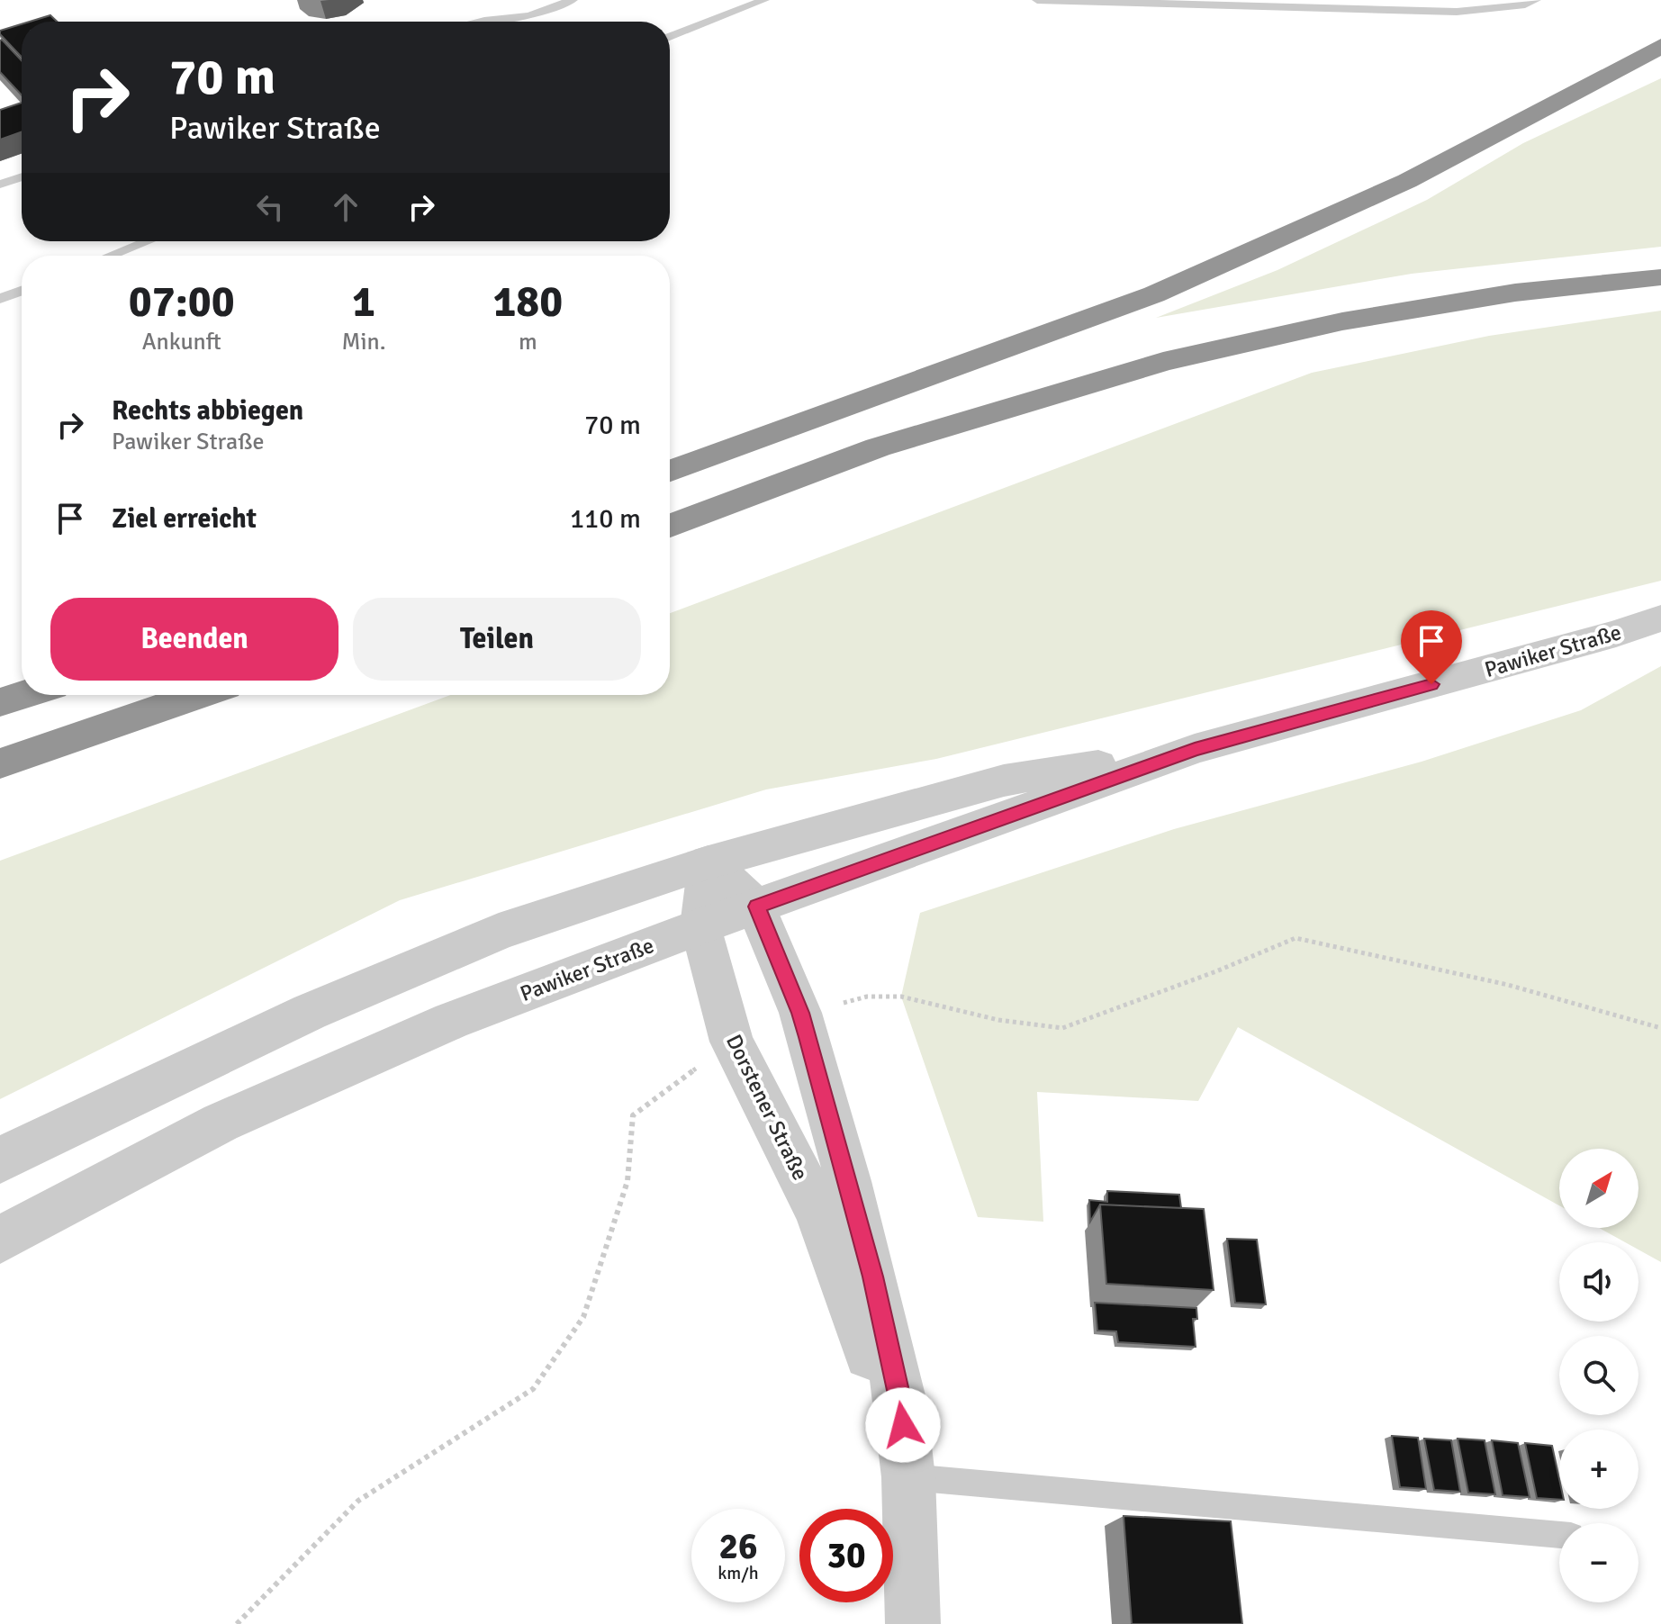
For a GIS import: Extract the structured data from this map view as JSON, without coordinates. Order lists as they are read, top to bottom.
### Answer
{
  "streets": {
    "street": ["Pawiker Straße", "Dorstener Straße"]
  },
  "crossings": [
    ["Pawiker Straße", "Dorstener Straße"]
  ],
  "north": "top right",
  "page": {
    "turn": ["70 m", "Pawiker Straße"],
    "eta": [
      "07:00",
      "Ankunft",
      "1",
      "Min.",
      "180",
      "m"
    ],
    "list": [
      {
        "name": "Rechts abbiegen",
        "note": "Pawiker Straße",
        "value": "70 m"
      },
      {
        "name": "Ziel erreicht",
        "value": "110 m"
      }
    ],
    "buttons": ["Beenden", "Teilen"],
    "map_buttons": ["+", "−"],
    "speed": "26 km/h",
    "limit": "30"
  }
}
